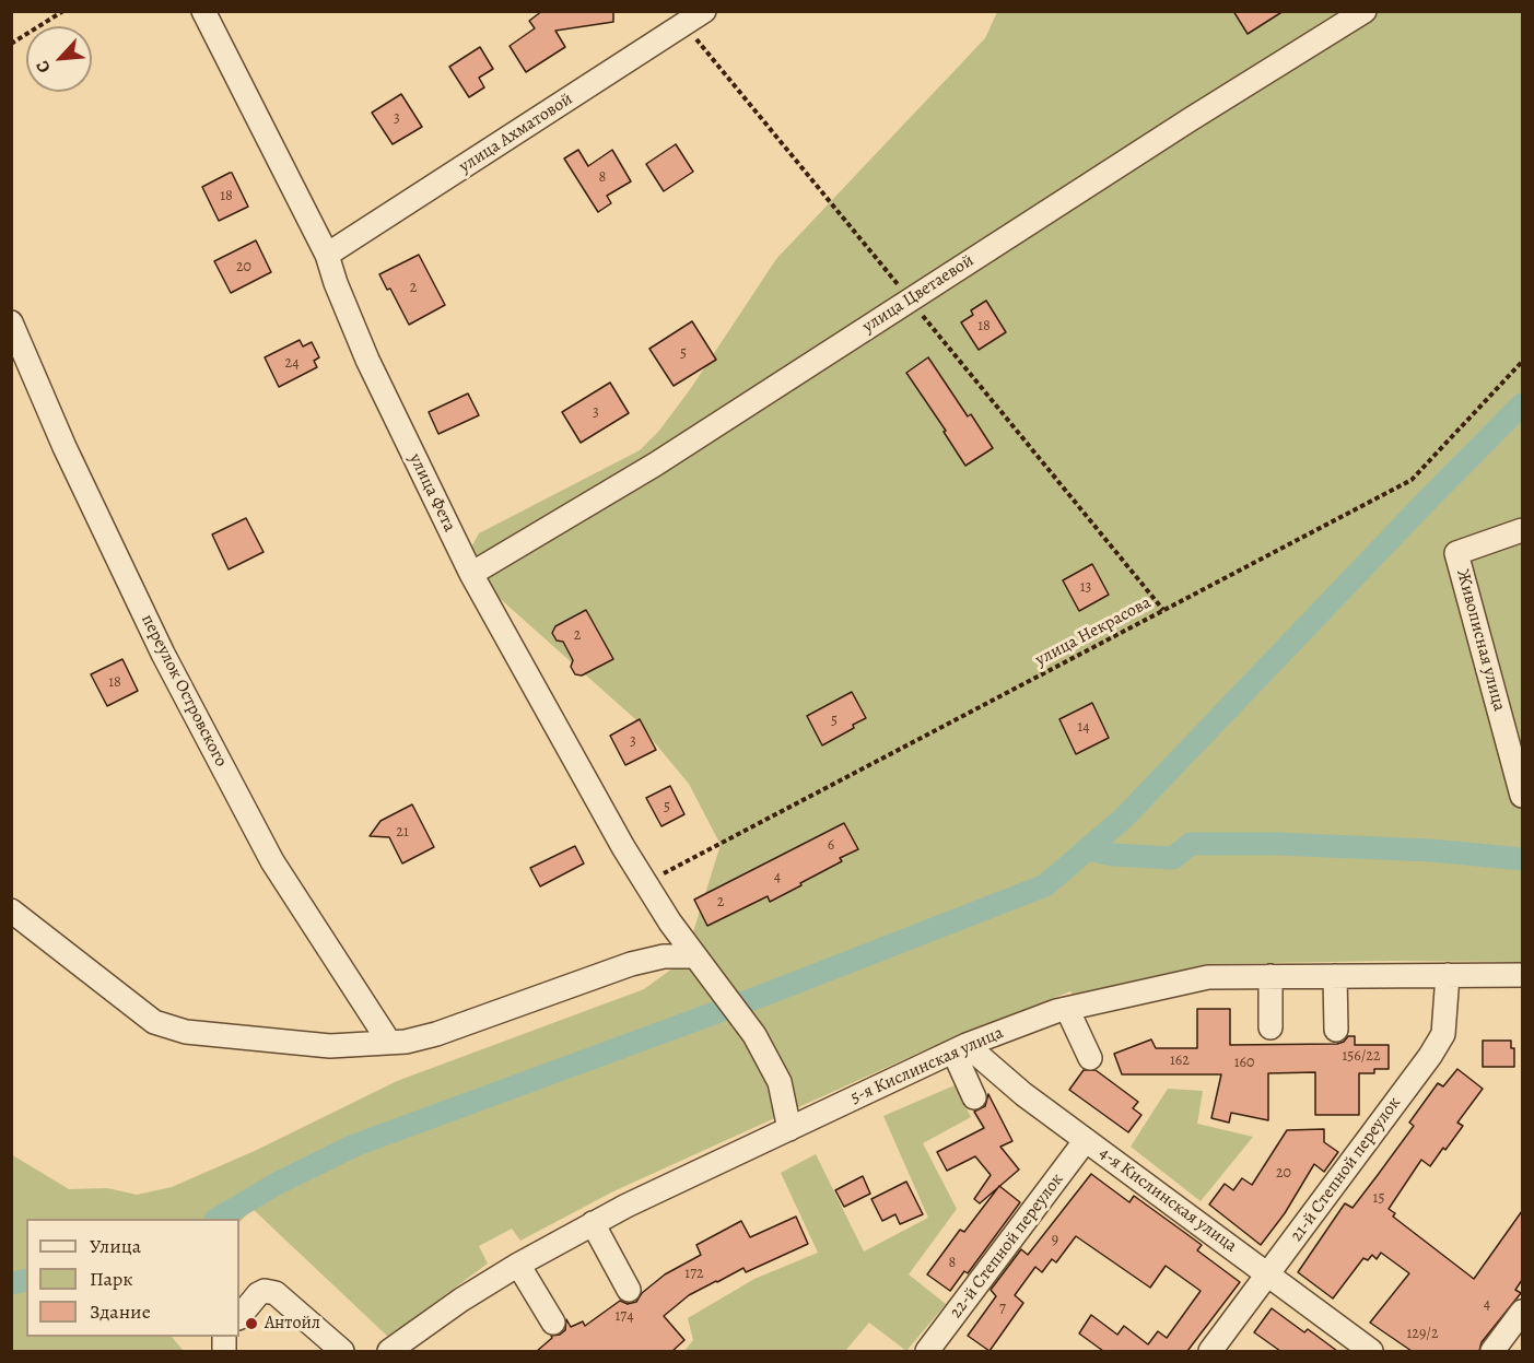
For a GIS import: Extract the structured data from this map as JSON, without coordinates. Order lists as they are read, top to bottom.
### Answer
{
  "streets": {
    "street": [
      "улица Ахматовой",
      "улица Цветаевой",
      "улица Фета",
      "Живописная улица",
      "переулок Островского",
      "5-я Кислинская улица",
      "21-й Степной переулок",
      "4-я Кислинская улица",
      "22-й Степной переулок"
    ],
    "path": ["улица Некрасова"]
  },
  "crossings": [
    ["улица Ахматовой", "улица Фета"],
    ["улица Цветаевой", "улица Фета"],
    ["улица Фета", "улица Некрасова"],
    ["улица Фета", "5-я Кислинская улица"],
    ["5-я Кислинская улица", "21-й Степной переулок"],
    ["5-я Кислинская улица", "4-я Кислинская улица"],
    ["21-й Степной переулок", "4-я Кислинская улица"],
    ["4-я Кислинская улица", "22-й Степной переулок"]
  ],
  "places": ["Антойл"],
  "house_numbers": [
    "3",
    "8",
    "18",
    "20",
    "2",
    "18",
    "5",
    "24",
    "3",
    "13",
    "2",
    "18",
    "5",
    "14",
    "3",
    "5",
    "21",
    "6",
    "4",
    "2",
    "156/22",
    "162",
    "160",
    "20",
    "15",
    "9",
    "8",
    "172",
    "4",
    "7",
    "174",
    "129/2"
  ],
  "legend": ["Улица", "Парк", "Здание"],
  "north": "bottom left"
}
